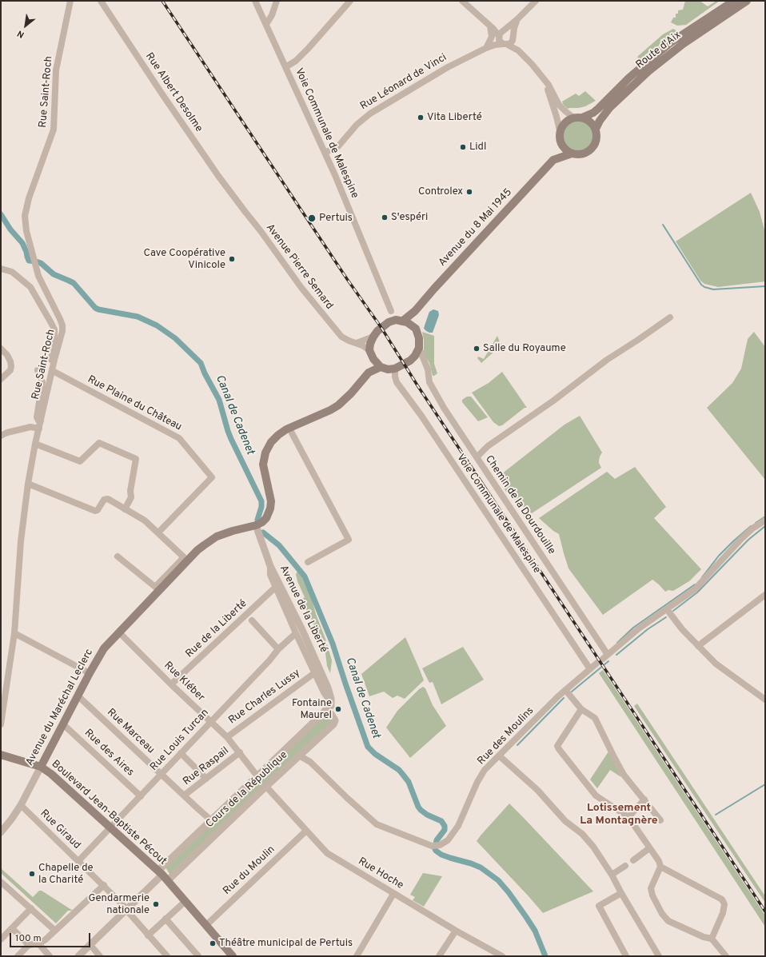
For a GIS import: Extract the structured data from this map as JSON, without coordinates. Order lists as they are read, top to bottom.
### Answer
{
  "streets": {
    "main road": [
      "Route d'Aix",
      "Avenue du 8 Mai 1945",
      "Avenue du Maréchal Leclerc",
      "Boulevard Jean-Baptiste Pécout"
    ],
    "street": [
      "Rue Léonard de Vinci",
      "Rue Saint-Roch",
      "Rue Albert Desolme",
      "Voie Communale de Malespine",
      "Avenue Pierre Semard",
      "Rue Plaine du Château",
      "Chemin de la Dourdouille",
      "Avenue de la Liberté",
      "Rue de la Liberté",
      "Rue Kléber",
      "Rue Charles Lussy",
      "Rue Marceau",
      "Rue des Moulins",
      "Rue Louis Turcan",
      "Rue des Aires",
      "Rue Raspail",
      "Cours de la République",
      "Rue Giraud",
      "Rue du Moulin",
      "Rue Hoche"
    ]
  },
  "crossings": [
    ["Route d'Aix", "Avenue du 8 Mai 1945"],
    ["Rue Léonard de Vinci", "Voie Communale de Malespine"],
    ["Rue Saint-Roch", "Rue Plaine du Château"],
    ["Rue Albert Desolme", "Avenue Pierre Semard"],
    ["Voie Communale de Malespine", "Avenue du 8 Mai 1945"],
    ["Voie Communale de Malespine", "Avenue Pierre Semard"],
    ["Voie Communale de Malespine", "Chemin de la Dourdouille"],
    ["Voie Communale de Malespine", "Rue des Moulins"],
    ["Avenue du 8 Mai 1945", "Avenue Pierre Semard"],
    ["Avenue du 8 Mai 1945", "Chemin de la Dourdouille"],
    ["Avenue Pierre Semard", "Chemin de la Dourdouille"],
    ["Chemin de la Dourdouille", "Rue des Moulins"],
    ["Avenue de la Liberté", "Avenue du Maréchal Leclerc"],
    ["Avenue de la Liberté", "Cours de la République"],
    ["Rue de la Liberté", "Rue Kléber"],
    ["Rue Kléber", "Rue Charles Lussy"],
    ["Rue Kléber", "Avenue du Maréchal Leclerc"],
    ["Rue Kléber", "Rue Louis Turcan"],
    ["Rue Kléber", "Rue Raspail"],
    ["Rue Kléber", "Cours de la République"],
    ["Avenue du Maréchal Leclerc", "Rue Marceau"],
    ["Avenue du Maréchal Leclerc", "Rue des Aires"],
    ["Avenue du Maréchal Leclerc", "Boulevard Jean-Baptiste Pécout"],
    ["Avenue du Maréchal Leclerc", "Rue Giraud"],
    ["Rue Marceau", "Rue Louis Turcan"],
    ["Rue Marceau", "Rue Raspail"],
    ["Rue Marceau", "Cours de la République"],
    ["Rue des Moulins", "Cours de la République"],
    ["Rue Louis Turcan", "Rue des Aires"],
    ["Rue Louis Turcan", "Boulevard Jean-Baptiste Pécout"],
    ["Rue Louis Turcan", "Rue Giraud"],
    ["Cours de la République", "Boulevard Jean-Baptiste Pécout"],
    ["Cours de la République", "Rue Giraud"],
    ["Cours de la République", "Rue Hoche"],
    ["Boulevard Jean-Baptiste Pécout", "Rue du Moulin"],
    ["Rue du Moulin", "Rue Hoche"]
  ],
  "districts": ["Lotissement La Montagnère"],
  "water": ["Canal de Cadenet"],
  "places": [
    "Vita Liberté",
    "Lidl",
    "Controlex",
    "S'espéri",
    "Pertuis",
    "Cave Coopérative Vinicole",
    "Salle du Royaume",
    "Fontaine Maurel",
    "Chapelle de la Charité",
    "Gendarmerie nationale",
    "Théâtre municipal de Pertuis"
  ],
  "scale_bar": "100 m",
  "north": "bottom left"
}
